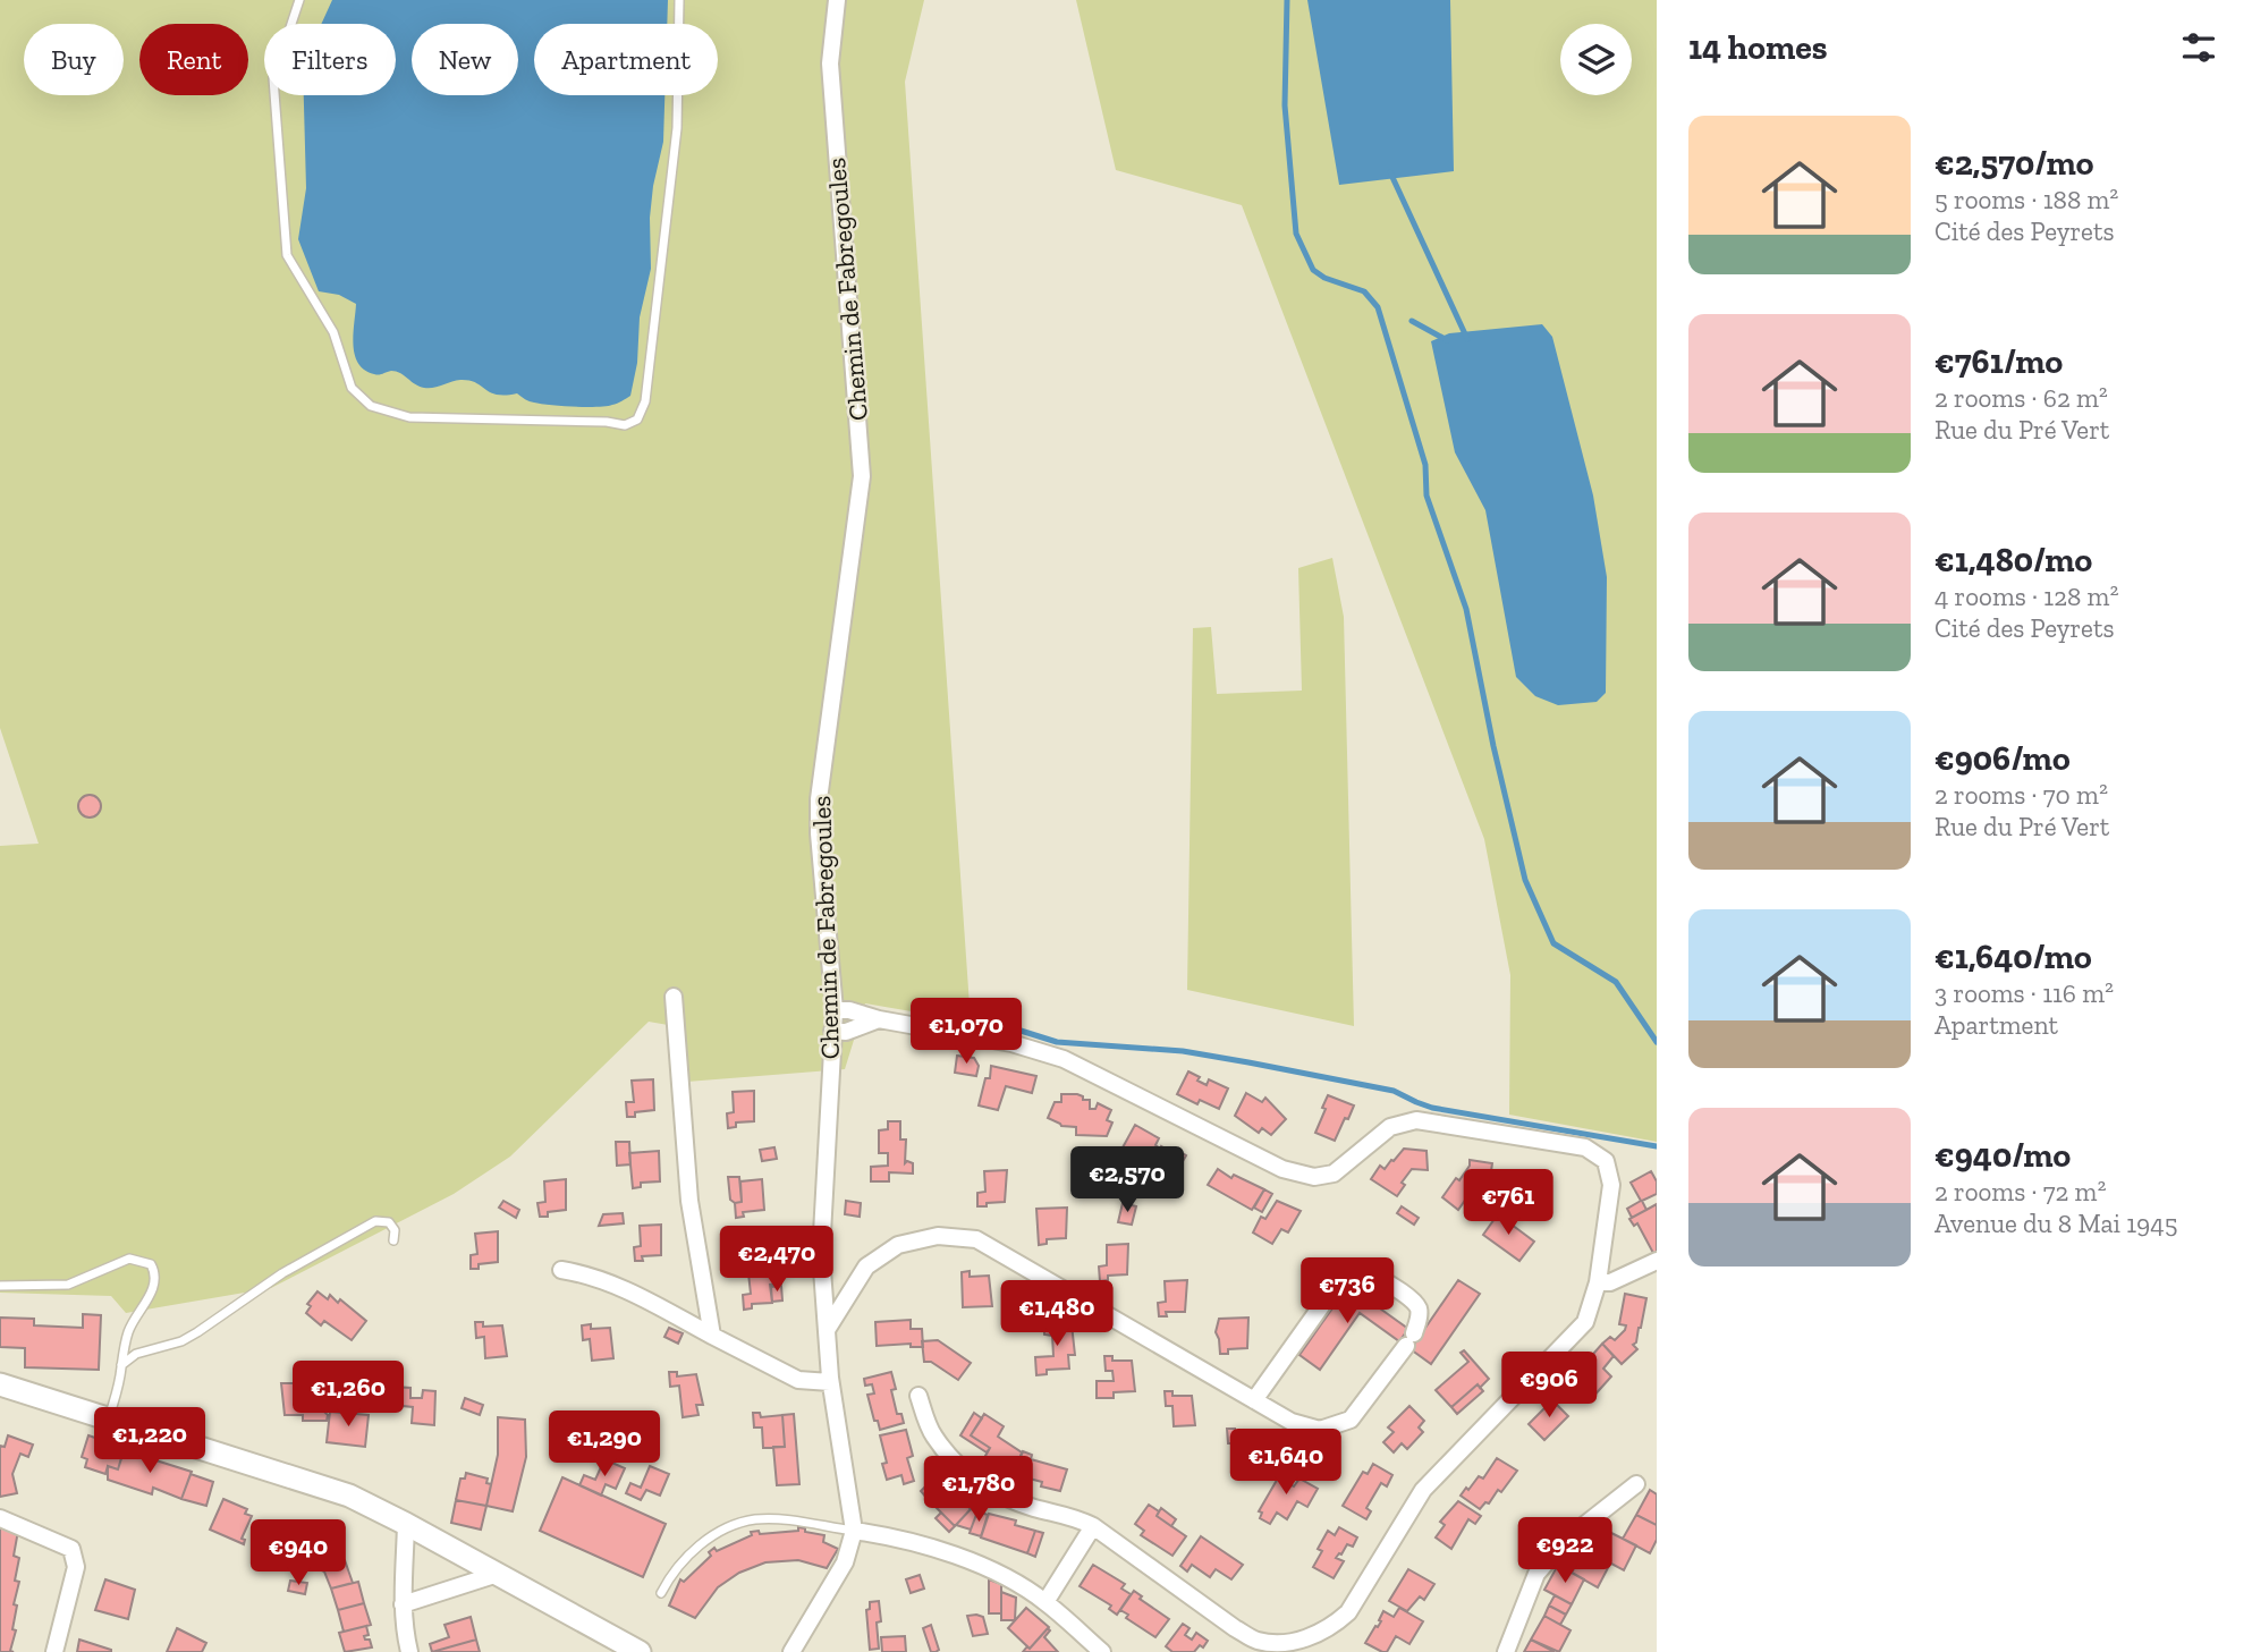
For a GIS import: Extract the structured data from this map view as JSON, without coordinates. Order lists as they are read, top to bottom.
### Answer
{
  "streets": {
    "street": ["Chemin de Fabregoules"]
  },
  "page": {
    "heading": "14 homes",
    "chip": [
      "Buy",
      "Rent",
      "Filters",
      "New",
      "Apartment"
    ],
    "list": [
      {
        "name": "€2,570/mo",
        "note": "5 rooms · 188 m² · Cité des Peyrets"
      },
      {
        "name": "€761/mo",
        "note": "2 rooms · 62 m² · Rue du Pré Vert"
      },
      {
        "name": "€1,480/mo",
        "note": "4 rooms · 128 m² · Cité des Peyrets"
      },
      {
        "name": "€906/mo",
        "note": "2 rooms · 70 m² · Rue du Pré Vert"
      },
      {
        "name": "€1,640/mo",
        "note": "3 rooms · 116 m² · Apartment"
      },
      {
        "name": "€940/mo",
        "note": "2 rooms · 72 m² · Avenue du 8 Mai 1945"
      }
    ],
    "price": [
      "€1,070",
      "€2,570",
      "€761",
      "€2,470",
      "€736",
      "€1,480",
      "€906",
      "€1,260",
      "€1,220",
      "€1,290",
      "€1,640",
      "€1,780",
      "€922",
      "€940"
    ]
  }
}
